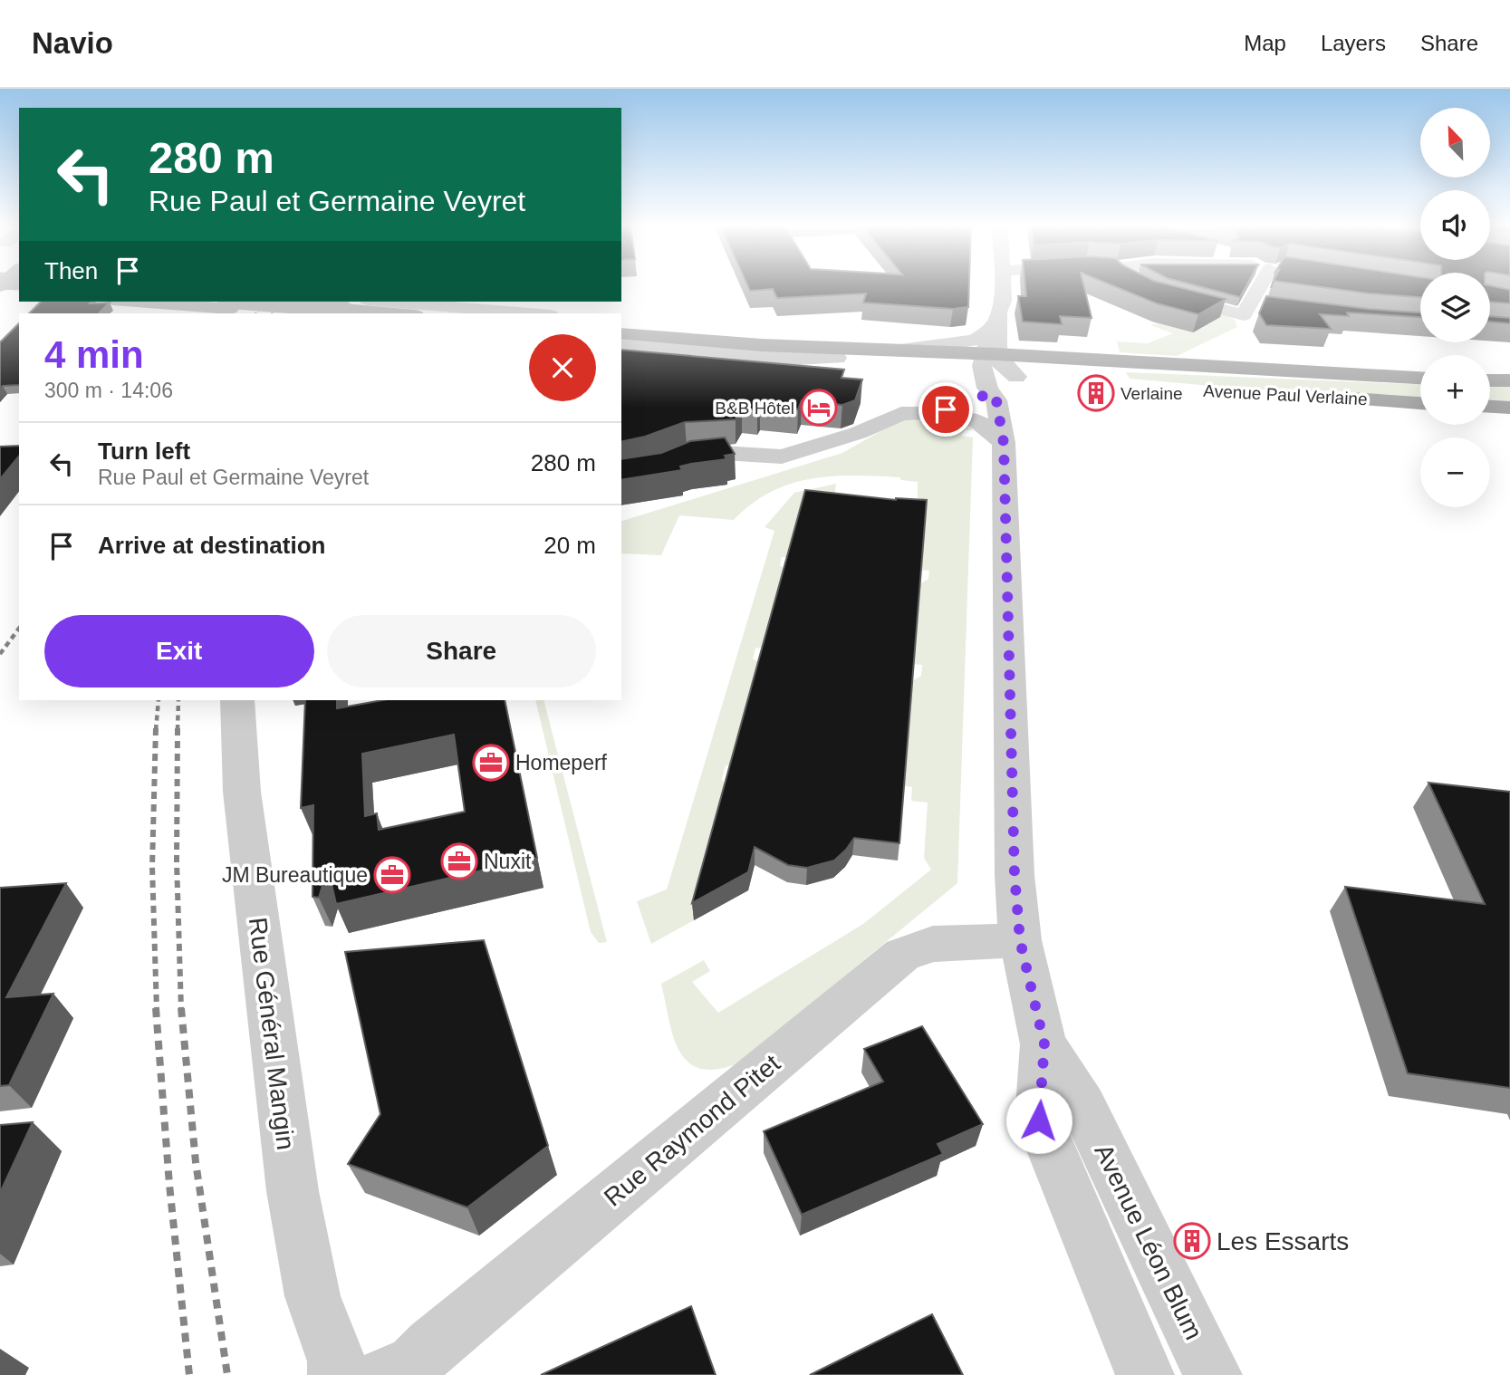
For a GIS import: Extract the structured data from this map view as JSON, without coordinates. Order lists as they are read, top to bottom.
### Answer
{
  "streets": {
    "main road": ["Avenue Paul Verlaine"],
    "street": ["Rue Général Mangin", "Rue Raymond Pitet", "Avenue Léon Blum"]
  },
  "crossings": [
    ["Avenue Paul Verlaine", "Avenue Léon Blum"],
    ["Rue Général Mangin", "Rue Raymond Pitet"],
    ["Rue Raymond Pitet", "Avenue Léon Blum"]
  ],
  "places": {
    "building": ["Verlaine", "Les Essarts"],
    "hotel": ["B&B Hôtel"],
    "office": ["Homeperf", "Nuxit", "JM Bureautique"]
  },
  "north": "top left",
  "page": {
    "header": "Navio",
    "nav": ["Map", "Layers", "Share"],
    "map_buttons": ["+", "−"],
    "turn": ["280 m", "Rue Paul et Germaine Veyret"],
    "then": "Then",
    "heading": ["4 min", "300 m · 14:06"],
    "list": [
      {
        "name": "Turn left",
        "note": "Rue Paul et Germaine Veyret",
        "value": "280 m"
      },
      {
        "name": "Arrive at destination",
        "value": "20 m"
      }
    ],
    "buttons": ["Exit", "Share"]
  }
}
